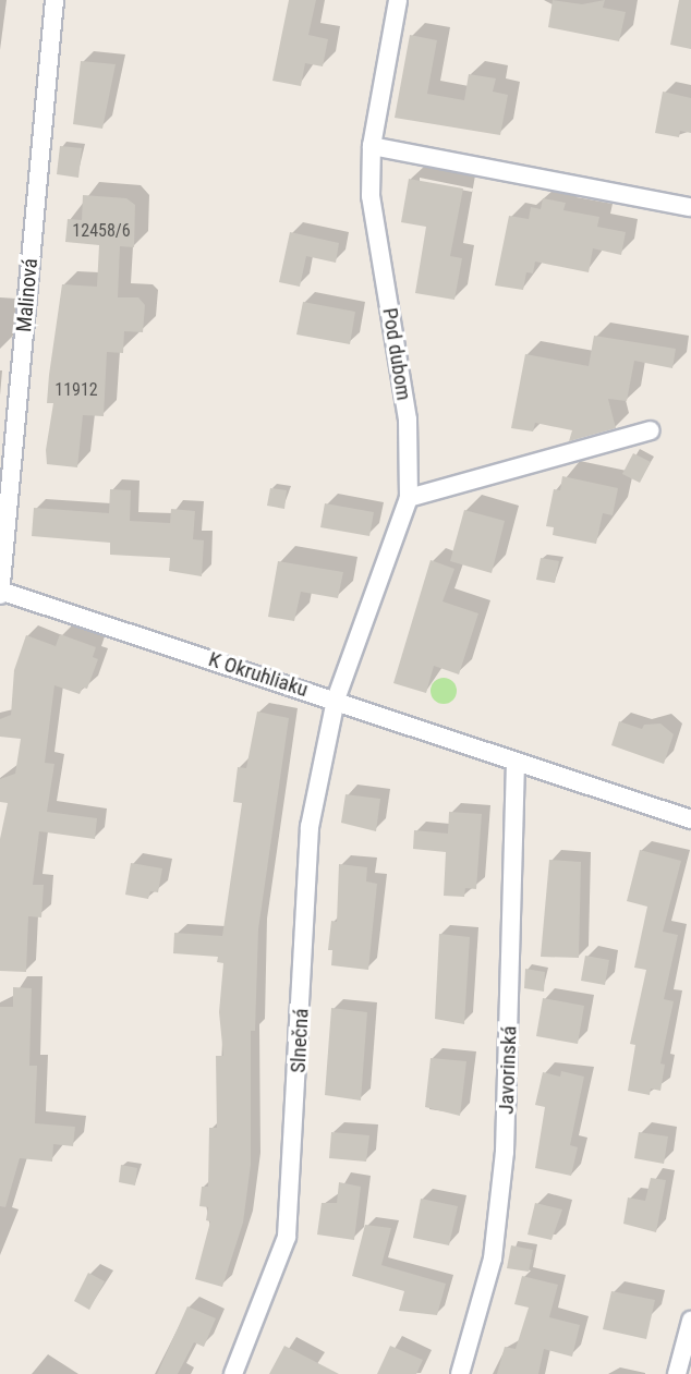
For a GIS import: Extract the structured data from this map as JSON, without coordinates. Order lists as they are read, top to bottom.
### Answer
{
  "streets": {
    "street": [
      "Malinová",
      "Pod dubom",
      "K Okruhliaku",
      "Slnečná",
      "Javorinská"
    ]
  },
  "crossings": [
    ["Malinová", "K Okruhliaku"],
    ["Pod dubom", "K Okruhliaku"],
    ["Pod dubom", "Slnečná"],
    ["K Okruhliaku", "Slnečná"],
    ["K Okruhliaku", "Javorinská"]
  ],
  "house_numbers": ["12458/6", "11912"]
}
